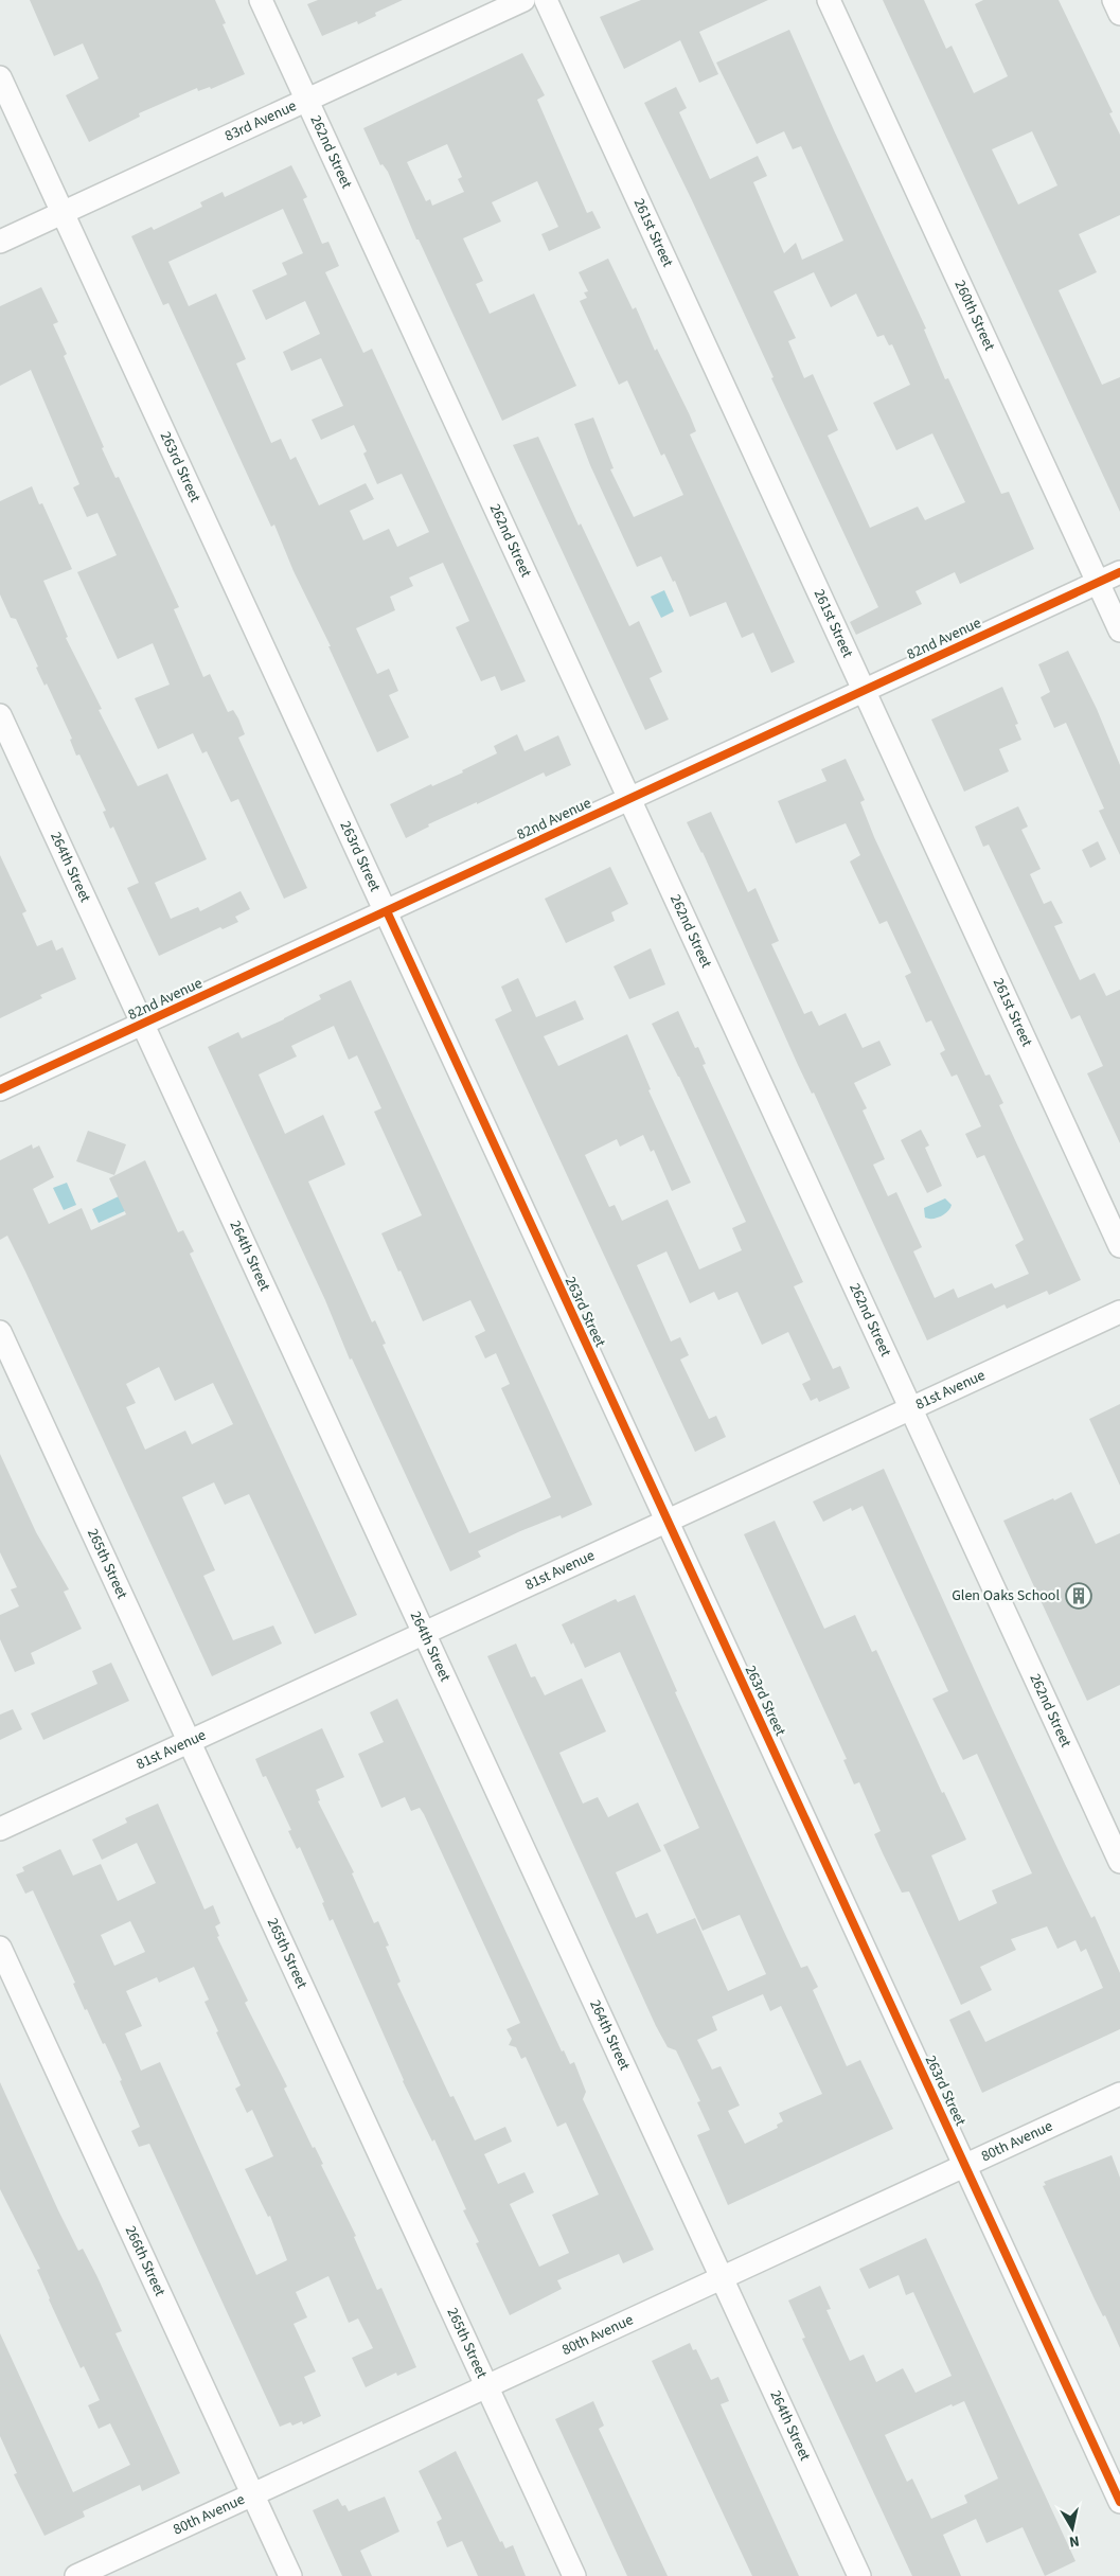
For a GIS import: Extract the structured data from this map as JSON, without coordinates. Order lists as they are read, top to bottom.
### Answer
{
  "streets": {
    "street": [
      "83rd Avenue",
      "262nd Street",
      "261st Street",
      "260th Street",
      "263rd Street",
      "82nd Avenue",
      "264th Street",
      "81st Avenue",
      "265th Street",
      "80th Avenue",
      "266th Street"
    ]
  },
  "crossings": [
    ["83rd Avenue", "262nd Street"],
    ["83rd Avenue", "263rd Street"],
    ["262nd Street", "82nd Avenue"],
    ["262nd Street", "81st Avenue"],
    ["261st Street", "82nd Avenue"],
    ["260th Street", "82nd Avenue"],
    ["263rd Street", "82nd Avenue"],
    ["263rd Street", "81st Avenue"],
    ["263rd Street", "80th Avenue"],
    ["82nd Avenue", "264th Street"],
    ["264th Street", "81st Avenue"],
    ["264th Street", "80th Avenue"],
    ["81st Avenue", "265th Street"],
    ["265th Street", "80th Avenue"],
    ["80th Avenue", "266th Street"]
  ],
  "places": {
    "building": ["Glen Oaks School"]
  },
  "north": "bottom"
}
